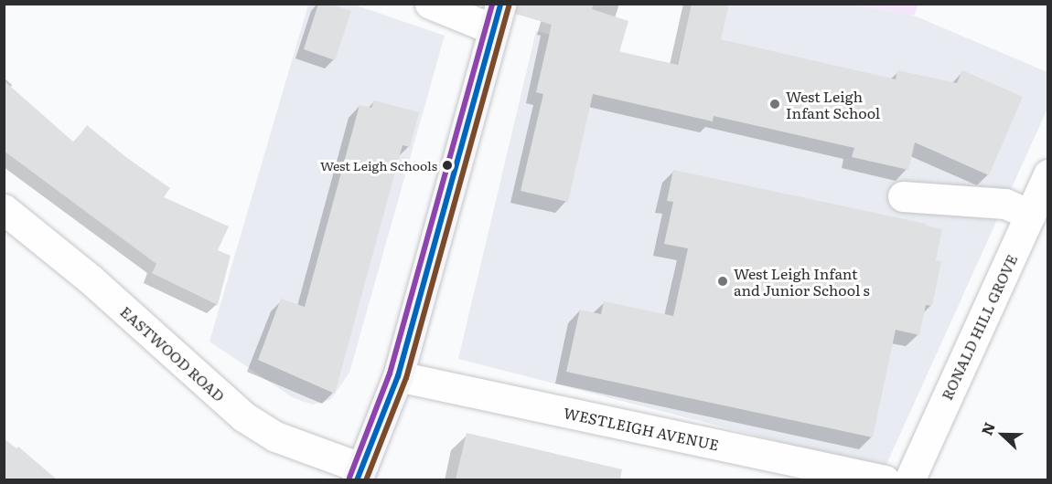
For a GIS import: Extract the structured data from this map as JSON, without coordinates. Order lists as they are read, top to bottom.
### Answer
{
  "streets": {
    "street": ["RONALD HILL GROVE", "EASTWOOD ROAD", "WESTLEIGH AVENUE"]
  },
  "places": ["West Leigh Infant School", "West Leigh Schools", "West Leigh Infant and Junior School s"],
  "north": "left"
}
